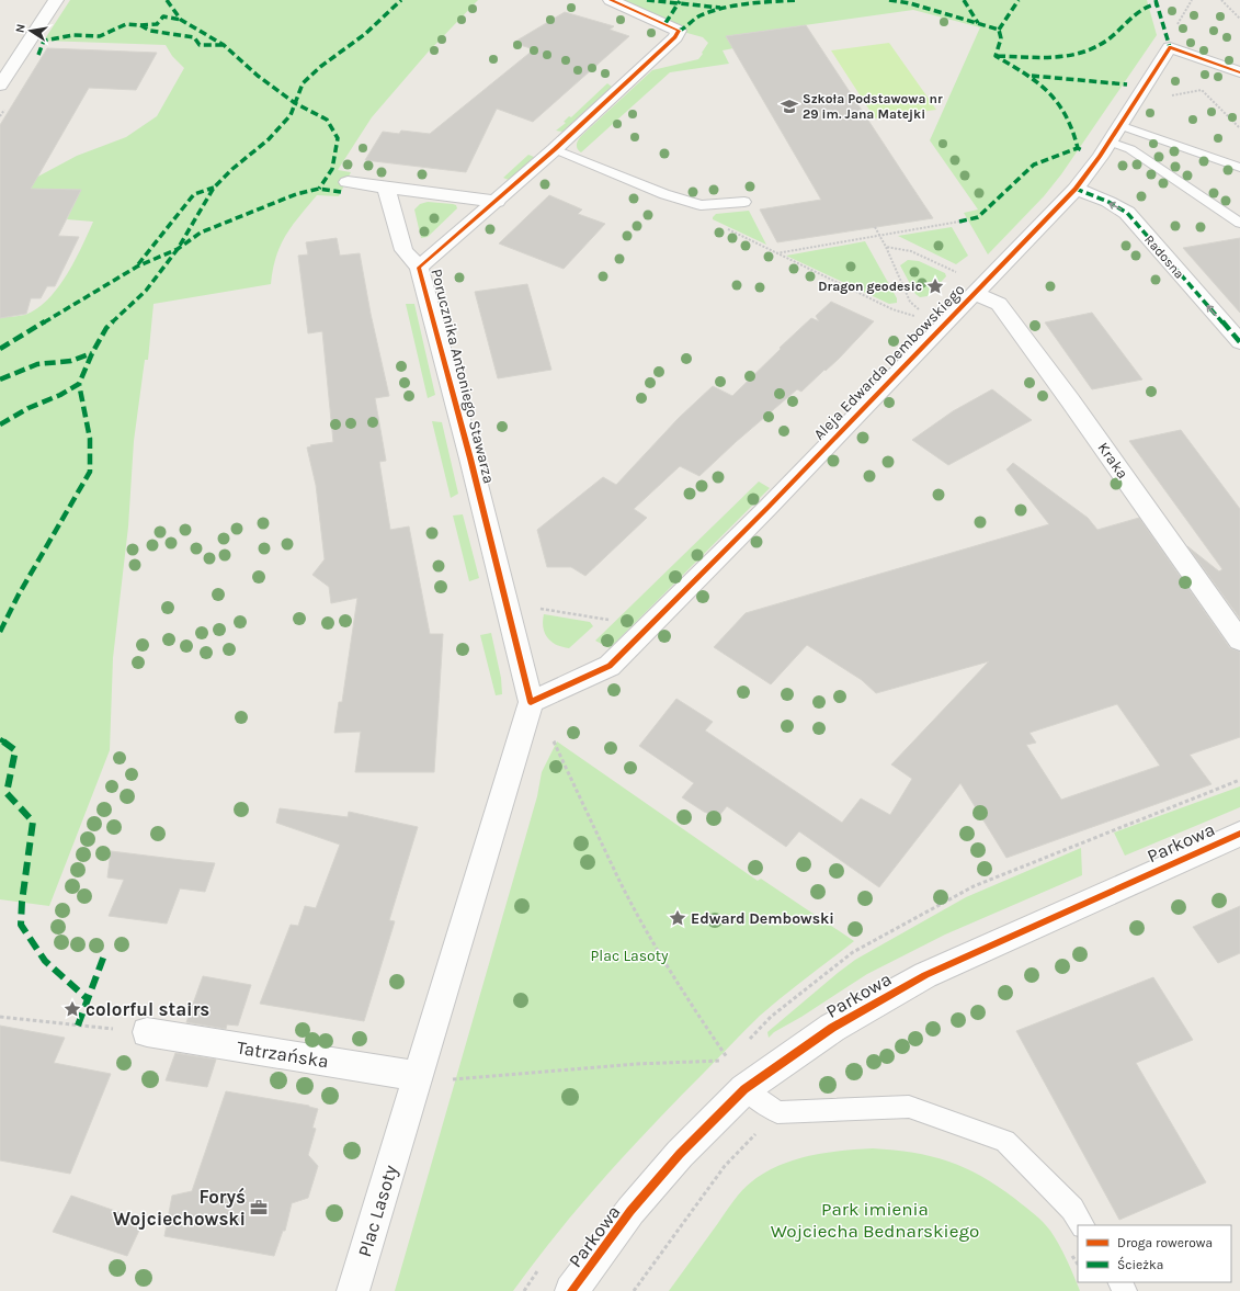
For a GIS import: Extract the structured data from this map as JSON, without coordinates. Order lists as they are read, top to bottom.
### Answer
{
  "streets": {
    "street": [
      "Radosna",
      "Aleja Edwarda Dembowskiego",
      "Porucznika Antoniego Stawarza",
      "Kraka",
      "Parkowa",
      "Tatrzańska",
      "Plac Lasoty"
    ]
  },
  "crossings": [
    ["Radosna", "Aleja Edwarda Dembowskiego"],
    ["Aleja Edwarda Dembowskiego", "Porucznika Antoniego Stawarza"],
    ["Aleja Edwarda Dembowskiego", "Kraka"],
    ["Aleja Edwarda Dembowskiego", "Plac Lasoty"],
    ["Porucznika Antoniego Stawarza", "Plac Lasoty"],
    ["Tatrzańska", "Plac Lasoty"]
  ],
  "one_way": ["Radosna"],
  "parks": ["Plac Lasoty", "Park imienia Wojciecha Bednarskiego"],
  "places": {
    "school or university": ["Szkoła Podstawowa nr 29 im. Jana Matejki"],
    "place": ["Dragon geodesic", "Edward Dembowski", "colorful stairs"],
    "office": ["Foryś Wojciechowski"]
  },
  "legend": ["Droga rowerowa", "Ścieżka"],
  "north": "left"
}
